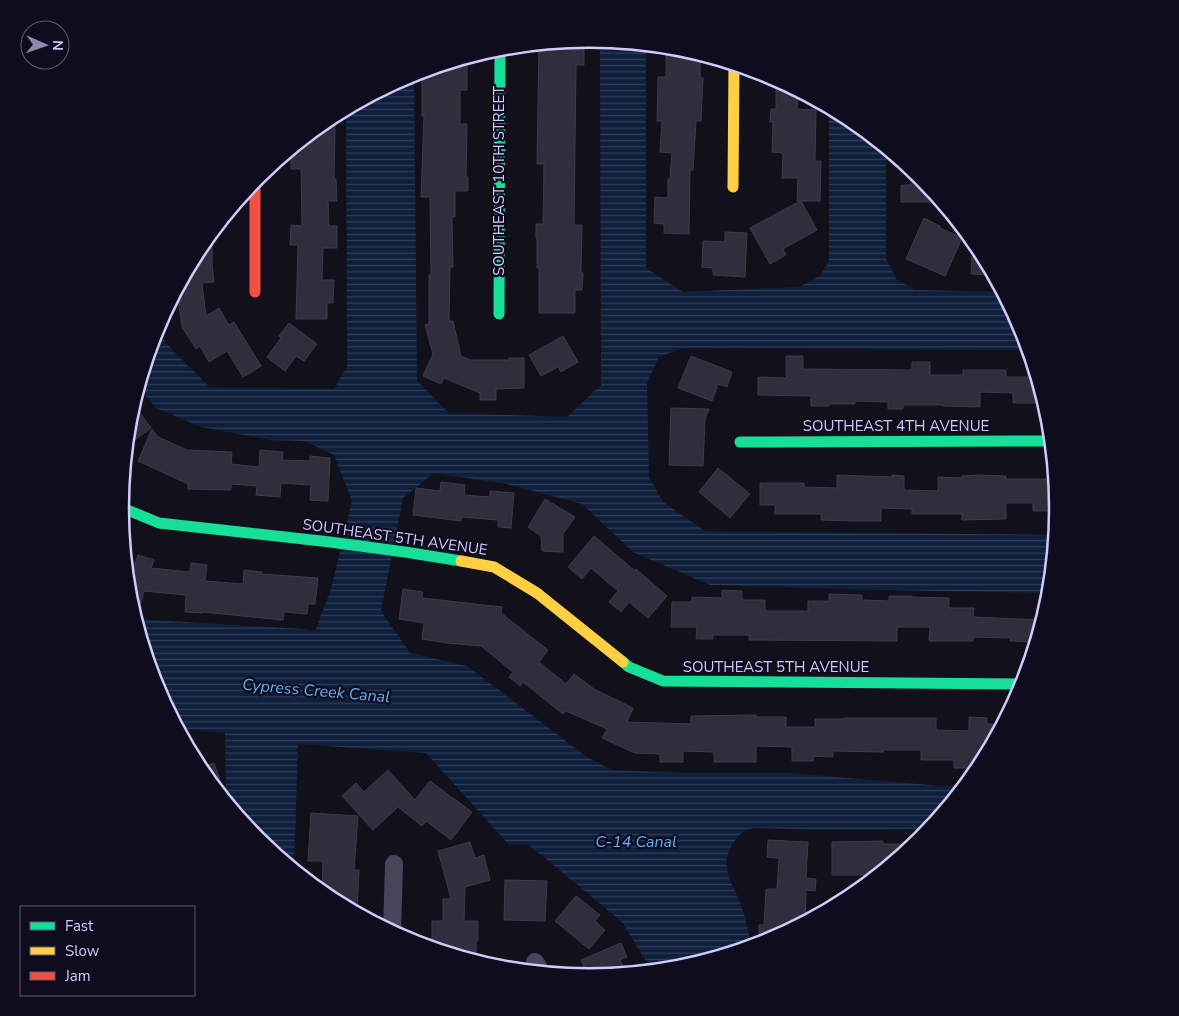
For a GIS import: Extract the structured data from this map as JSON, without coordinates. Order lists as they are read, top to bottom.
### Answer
{
  "streets": {
    "street": ["SOUTHEAST 10TH STREET", "SOUTHEAST 4TH AVENUE", "SOUTHEAST 5TH AVENUE"]
  },
  "water": ["Cypress Creek Canal", "C-14 Canal"],
  "legend": ["Fast", "Slow", "Jam"],
  "north": "right"
}
